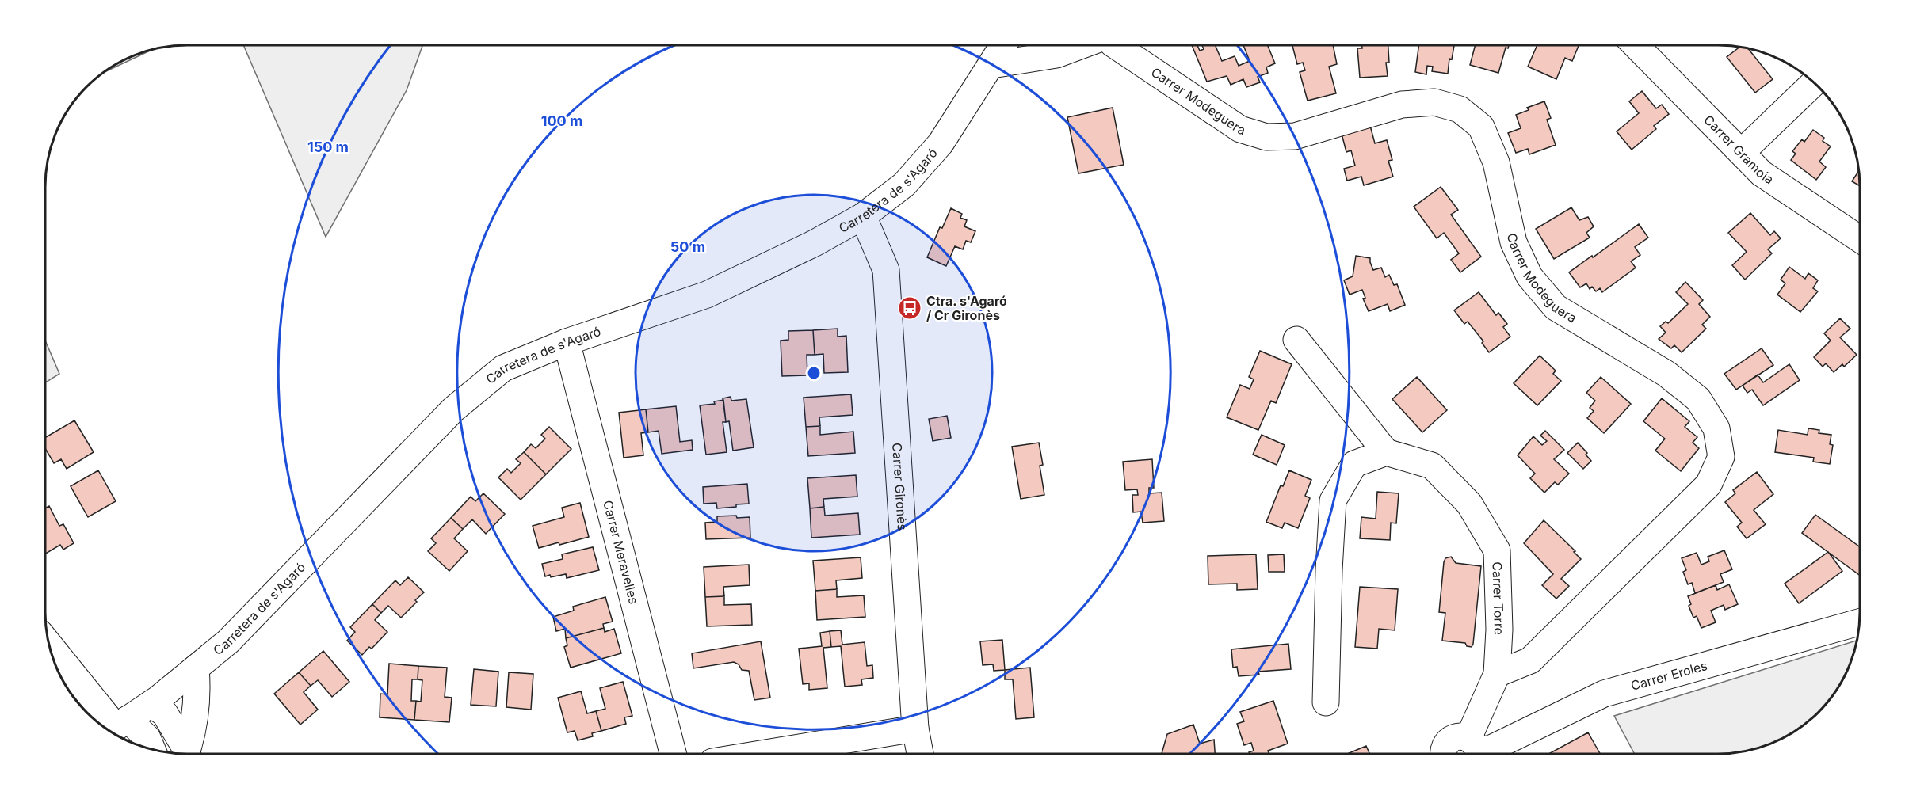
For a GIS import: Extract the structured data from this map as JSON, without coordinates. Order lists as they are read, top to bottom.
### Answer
{
  "streets": {
    "street": [
      "Carrer Modeguera",
      "Carrer Gramoia",
      "Carretera de s'Agaró",
      "Carrer Gironès",
      "Carrer Meravelles",
      "Carrer Torre",
      "Carrer Eroles"
    ]
  },
  "crossings": [
    ["Carrer Modeguera", "Carrer Torre"],
    ["Carretera de s'Agaró", "Carrer Gironès"],
    ["Carretera de s'Agaró", "Carrer Meravelles"],
    ["Carrer Torre", "Carrer Eroles"]
  ],
  "places": {
    "bus stop": ["Ctra. s'Agaró / Cr Gironès"]
  },
  "rings": ["100 m", "150 m", "50 m"]
}
